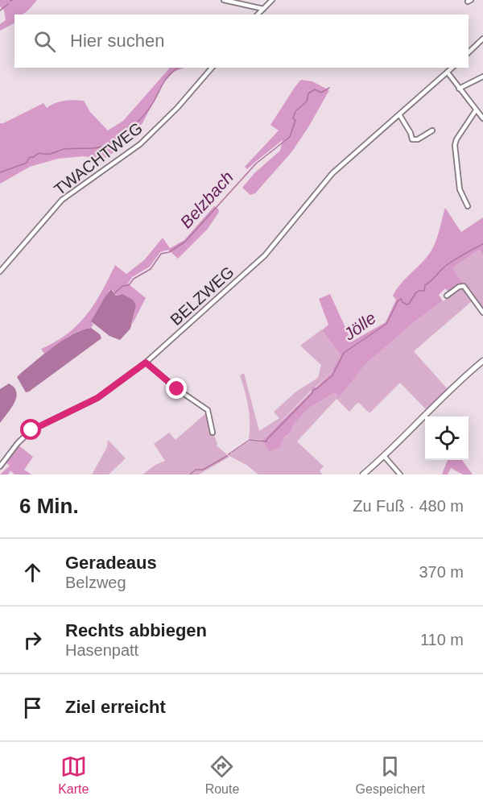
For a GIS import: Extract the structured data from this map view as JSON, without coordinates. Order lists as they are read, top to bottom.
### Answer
{
  "streets": {
    "street": ["TWACHTWEG", "BELZWEG"]
  },
  "water": ["Belzbach", "Jölle"],
  "page": {
    "search": "Hier suchen",
    "heading": ["6 Min.", "Zu Fuß · 480 m"],
    "list": [
      ["Geradeaus", "Belzweg", "370 m"],
      ["Rechts abbiegen", "Hasenpatt", "110 m"],
      "Ziel erreicht"
    ],
    "nav": ["Karte", "Route", "Gespeichert"]
  }
}
